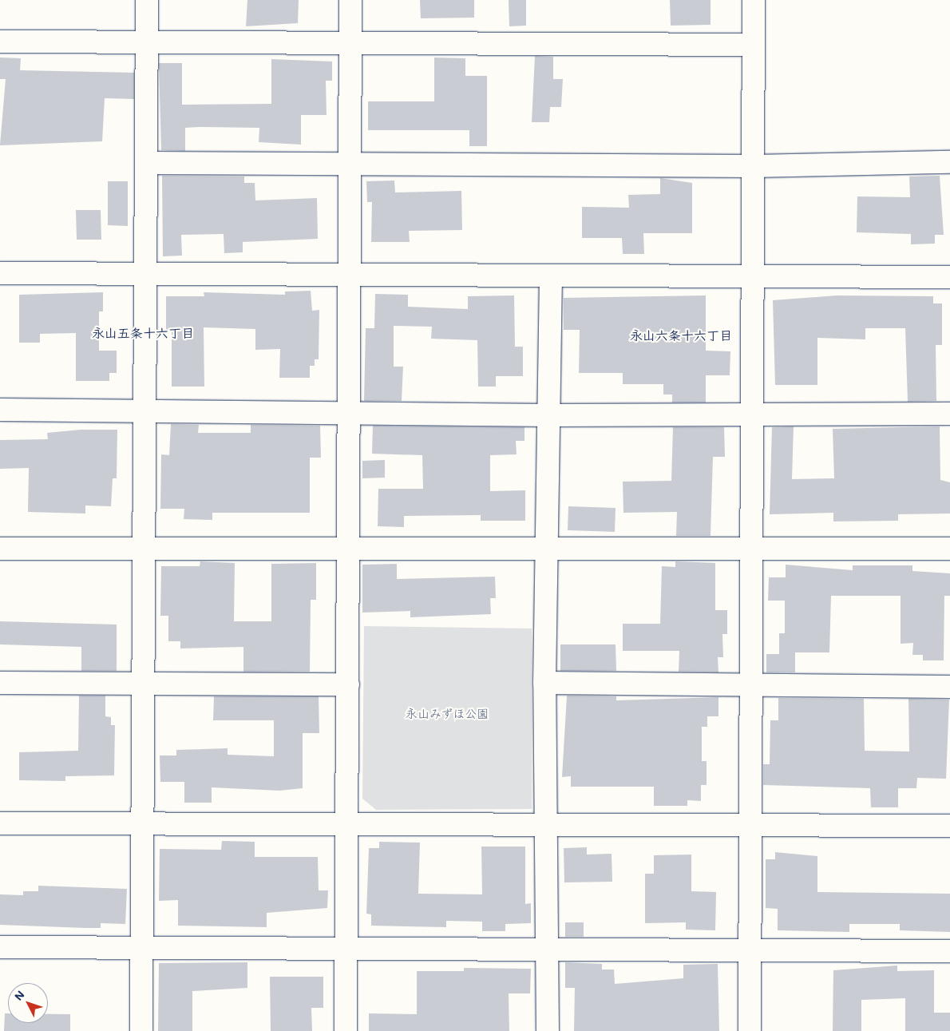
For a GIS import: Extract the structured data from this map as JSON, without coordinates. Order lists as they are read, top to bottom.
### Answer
{
  "districts": ["永山五条十六丁目", "永山六条十六丁目"],
  "parks": ["永山みずほ公園"],
  "north": "top left"
}
